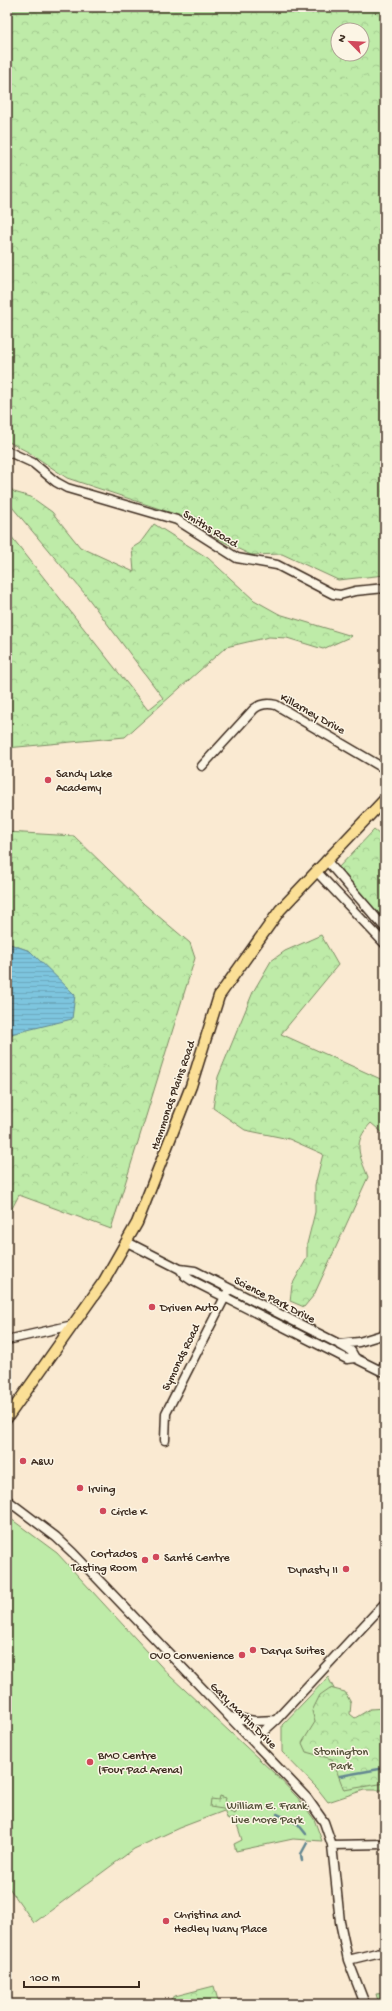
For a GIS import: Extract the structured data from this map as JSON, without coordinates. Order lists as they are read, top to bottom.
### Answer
{
  "streets": {
    "main road": ["Hammonds Plains Road"],
    "street": [
      "Smiths Road",
      "Killarney Drive",
      "Science Park Drive",
      "Symonds Road",
      "Gary Martin Drive"
    ]
  },
  "crossings": [
    ["Hammonds Plains Road", "Science Park Drive"],
    ["Science Park Drive", "Symonds Road"]
  ],
  "parks": ["Stonington Park", "William E. Frank Live More Park"],
  "places": [
    "Sandy Lake Academy",
    "Driven Auto",
    "A&W",
    "Irving",
    "Circle K",
    "Santé Centre",
    "Cortados Tasting Room",
    "Dynasty II",
    "Darya Suites",
    "OVO Convenience",
    "BMO Centre (Four Pad Arena)",
    "Christina and Hedley Ivany Place"
  ],
  "scale_bar": "100 m",
  "north": "top left"
}
